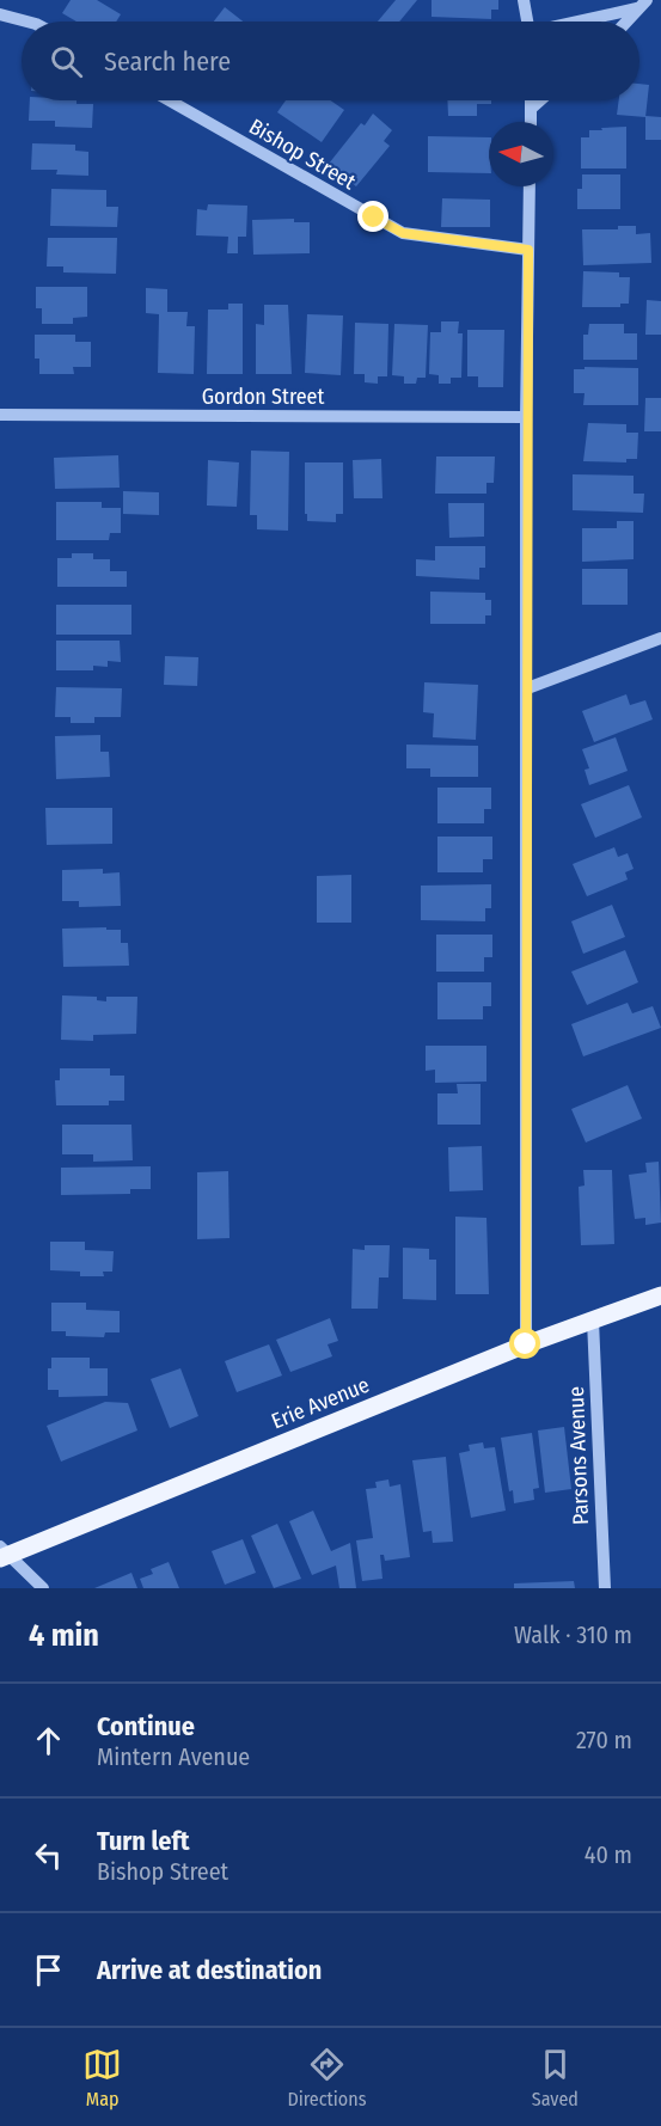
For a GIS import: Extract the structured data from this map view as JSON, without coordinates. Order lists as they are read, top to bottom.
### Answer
{
  "streets": {
    "main road": ["Erie Avenue"],
    "street": ["Bishop Street", "Gordon Street", "Parsons Avenue"]
  },
  "crossings": [
    ["Erie Avenue", "Parsons Avenue"]
  ],
  "north": "left",
  "page": {
    "search": "Search here",
    "heading": ["4 min", "Walk · 310 m"],
    "list": [
      ["Continue", "Mintern Avenue", "270 m"],
      ["Turn left", "Bishop Street", "40 m"],
      "Arrive at destination"
    ],
    "nav": ["Map", "Directions", "Saved"]
  }
}
